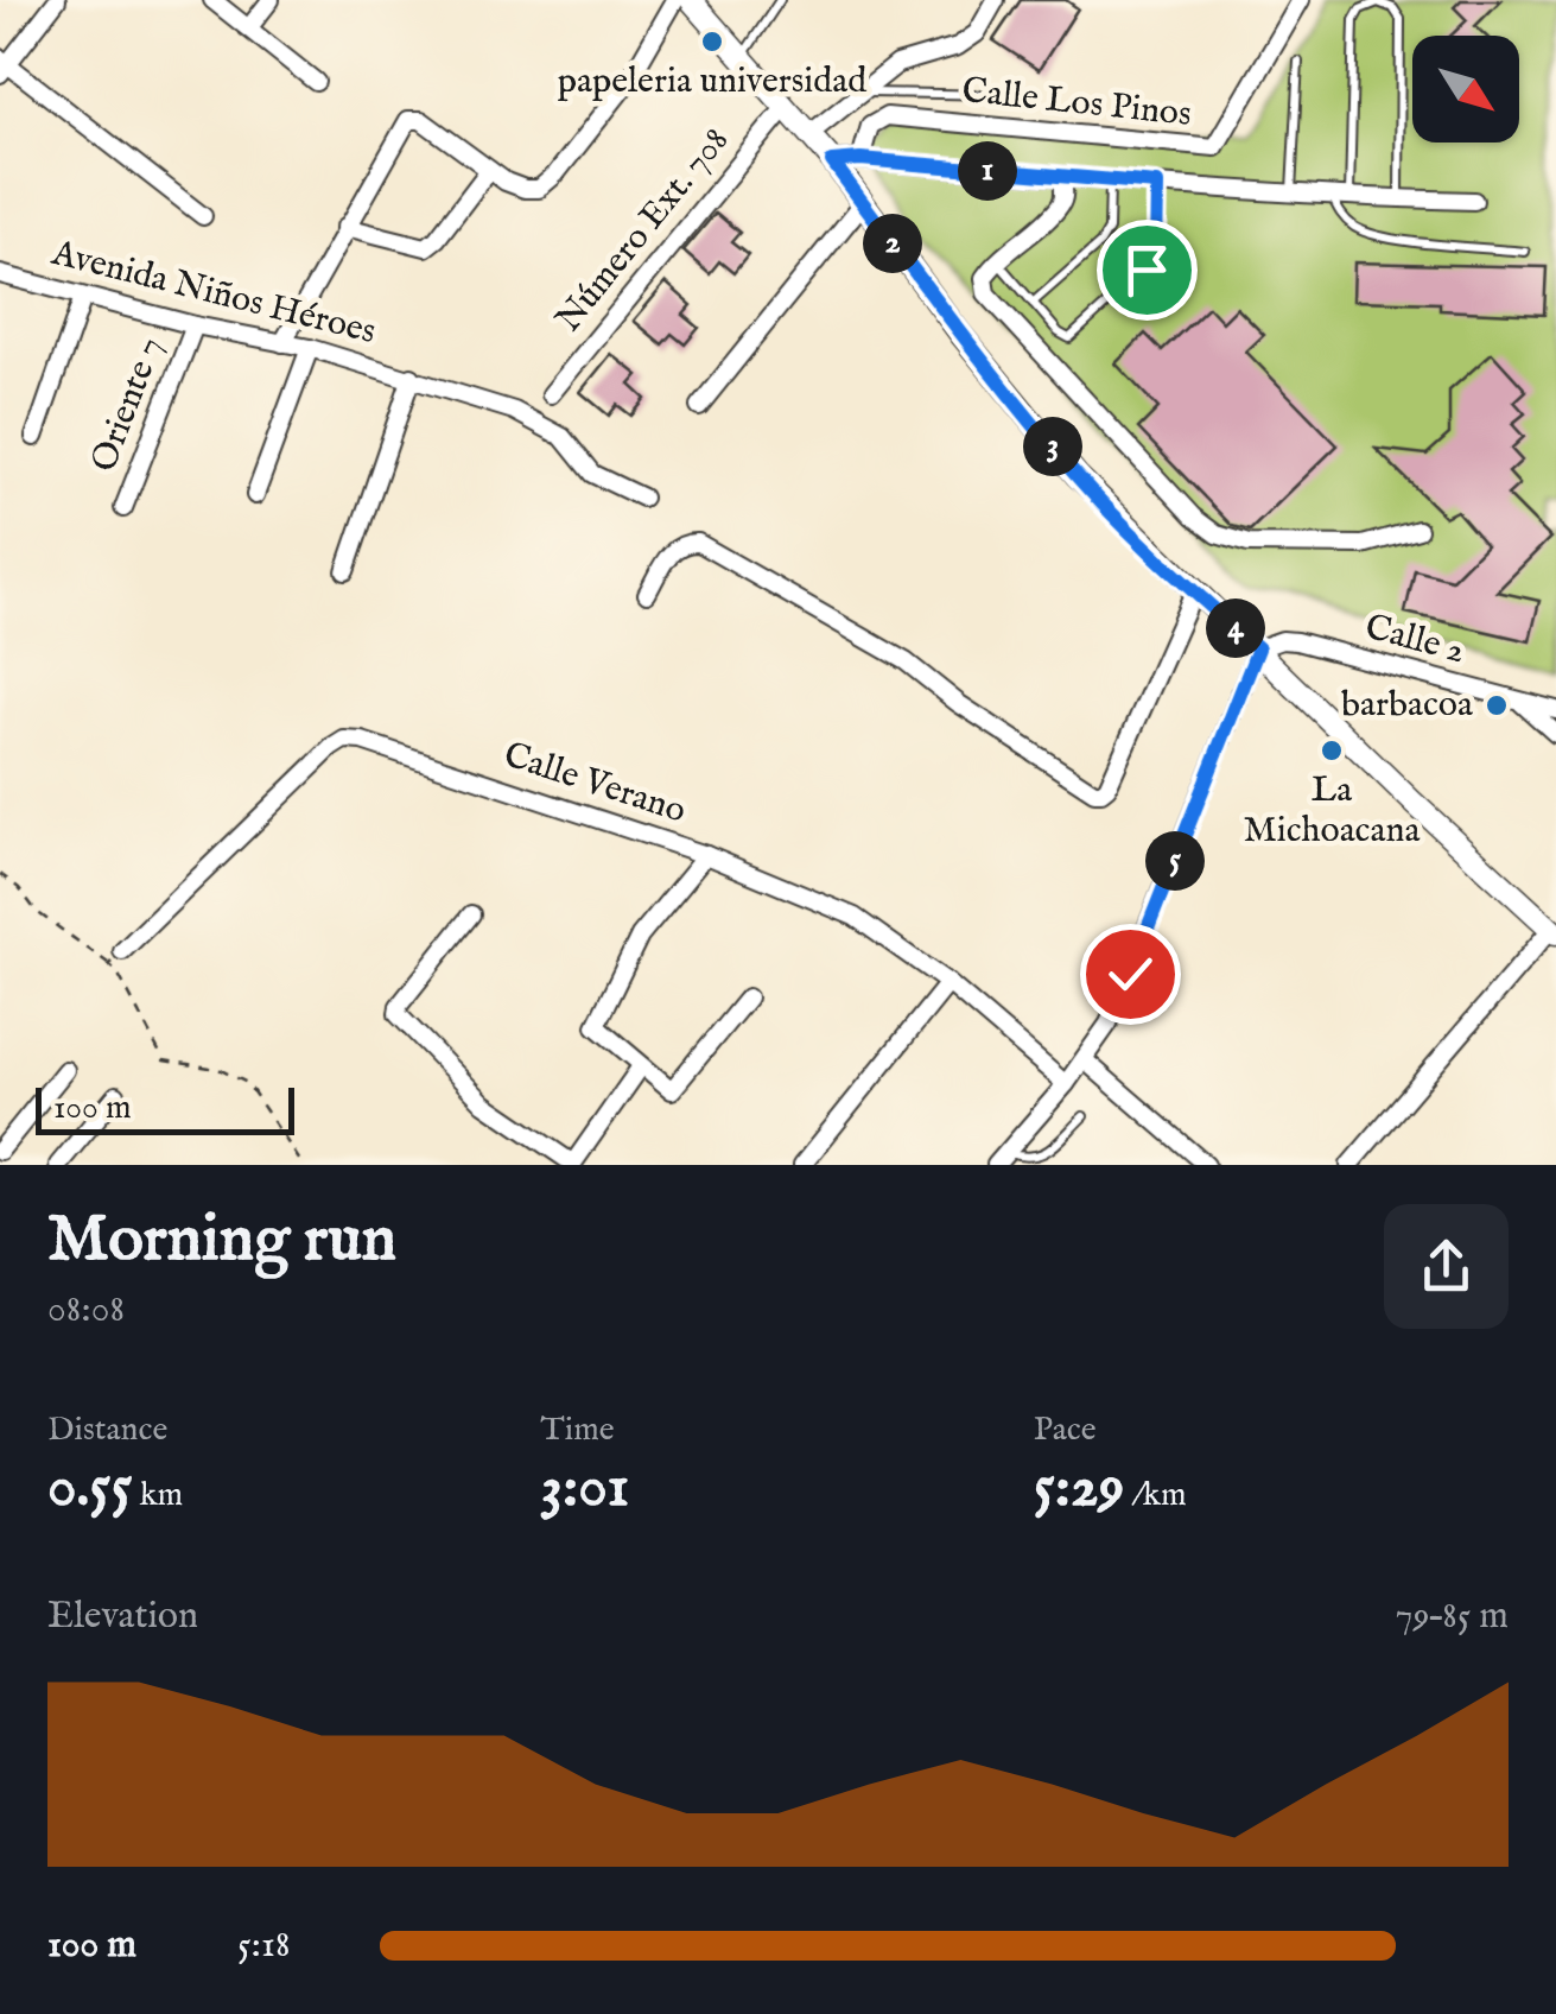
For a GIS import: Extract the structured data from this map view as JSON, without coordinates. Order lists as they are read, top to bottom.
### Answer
{
  "streets": {
    "street": [
      "Calle Los Pinos",
      "Número Ext. 708",
      "Avenida Niños Héroes",
      "Oriente 7",
      "Calle 2",
      "Calle Verano"
    ]
  },
  "crossings": [
    ["Avenida Niños Héroes", "Oriente 7"]
  ],
  "places": ["papeleria universidad", "barbacoa", "La Michoacana"],
  "scale_bar": "100 m",
  "north": "bottom right",
  "page": {
    "pins": [
      "1",
      "2",
      "3",
      "4",
      "5"
    ],
    "scale": "100 m",
    "heading": ["Morning run", "08:08"],
    "stats": [
      ["Distance", "0.55 km"],
      ["Time", "3:01"],
      ["Pace", "5:29 /km"]
    ],
    "chart": ["Elevation", "79–85 m"],
    "list": [
      {
        "name": "100 m",
        "note": "5:18"
      }
    ]
  }
}
